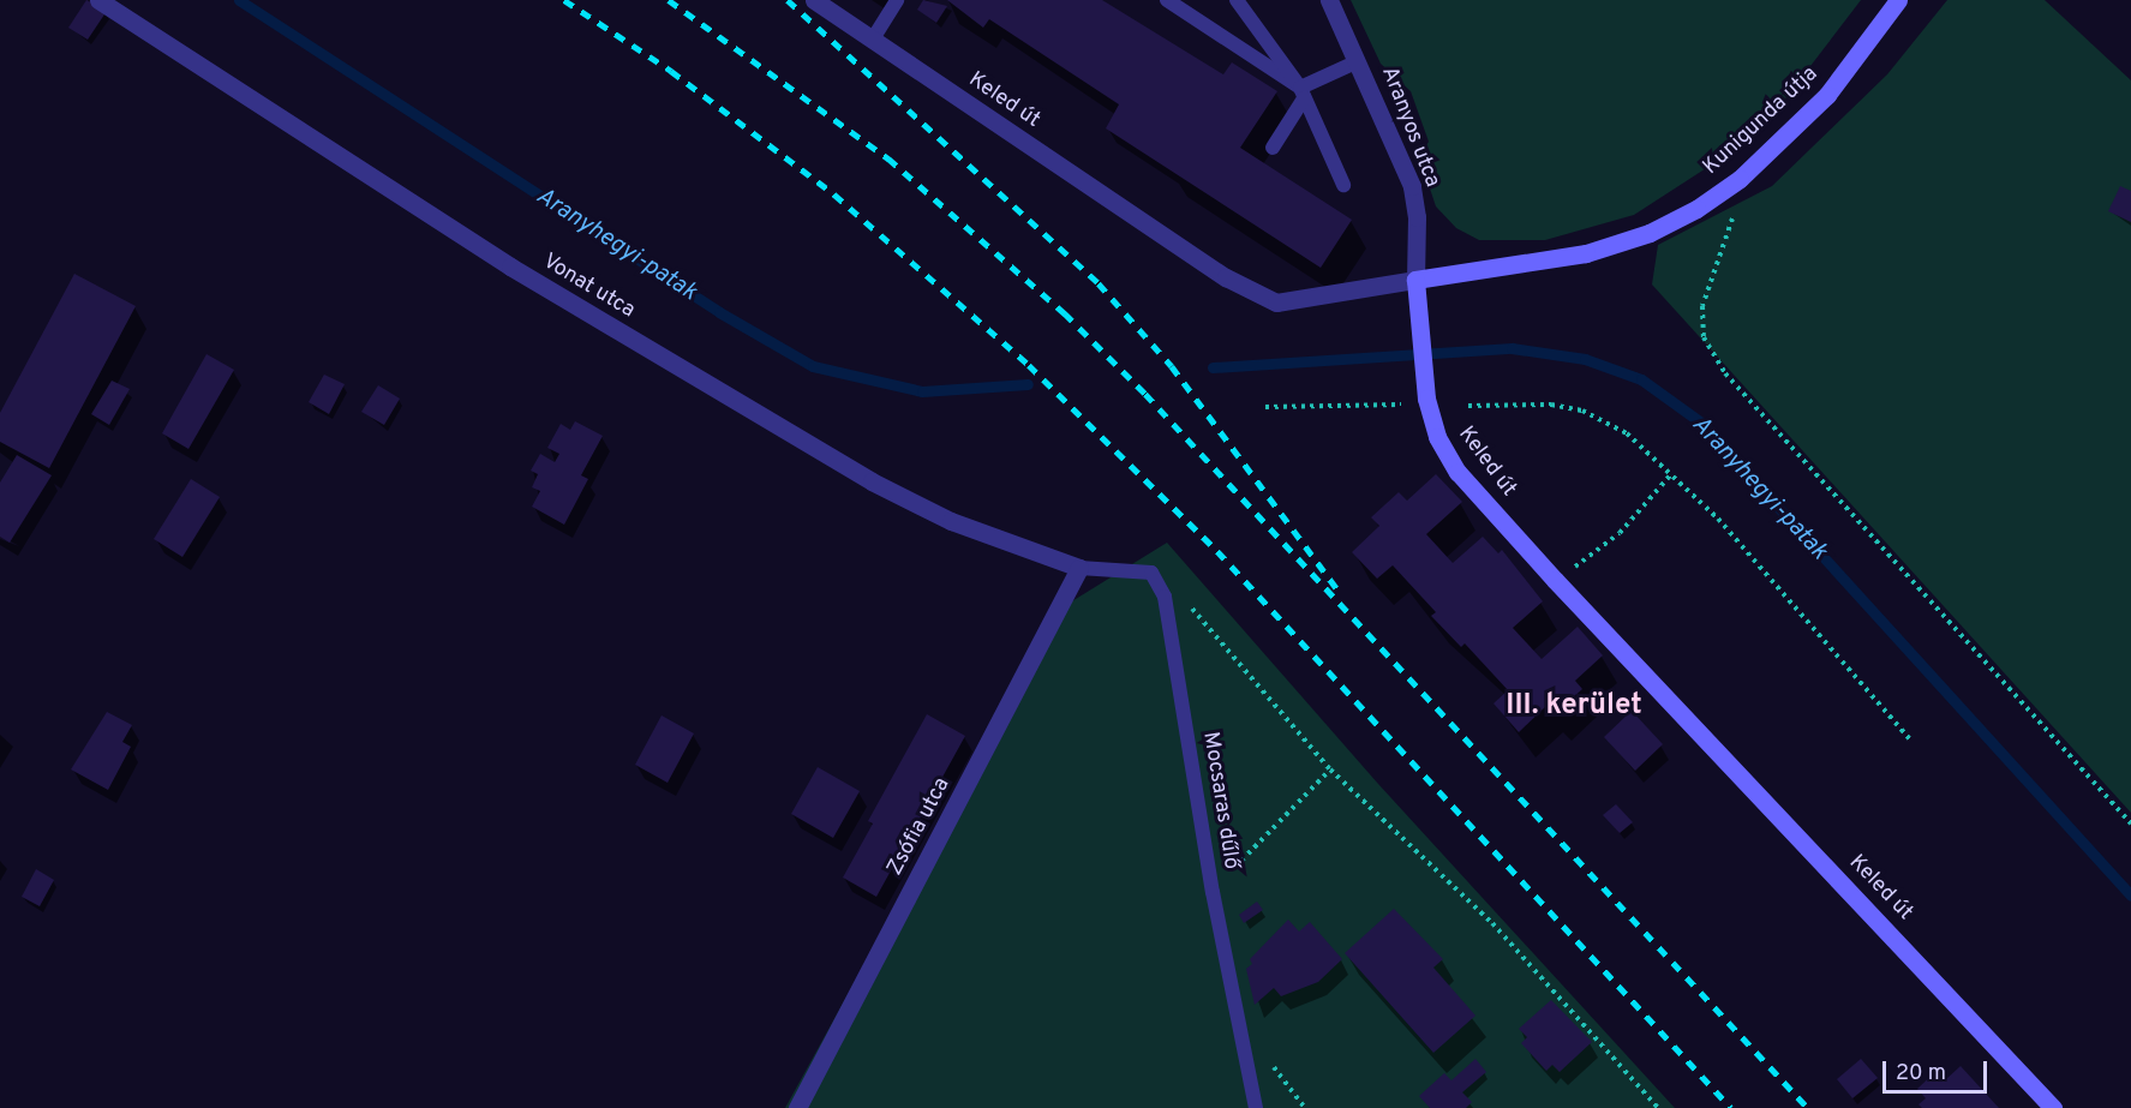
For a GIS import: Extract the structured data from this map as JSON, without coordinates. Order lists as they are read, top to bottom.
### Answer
{
  "streets": {
    "street": [
      "Keled út",
      "Kunigunda útja",
      "Aranyos utca",
      "Vonat utca",
      "Zsófia utca"
    ],
    "lane": ["Mocsaras dűlő"]
  },
  "crossings": [
    ["Keled út", "Kunigunda útja"],
    ["Keled út", "Aranyos utca"],
    ["Kunigunda útja", "Aranyos utca"],
    ["Vonat utca", "Zsófia utca"]
  ],
  "districts": ["III. kerület"],
  "water": ["Aranyhegyi-patak"],
  "scale_bar": "20 m"
}
